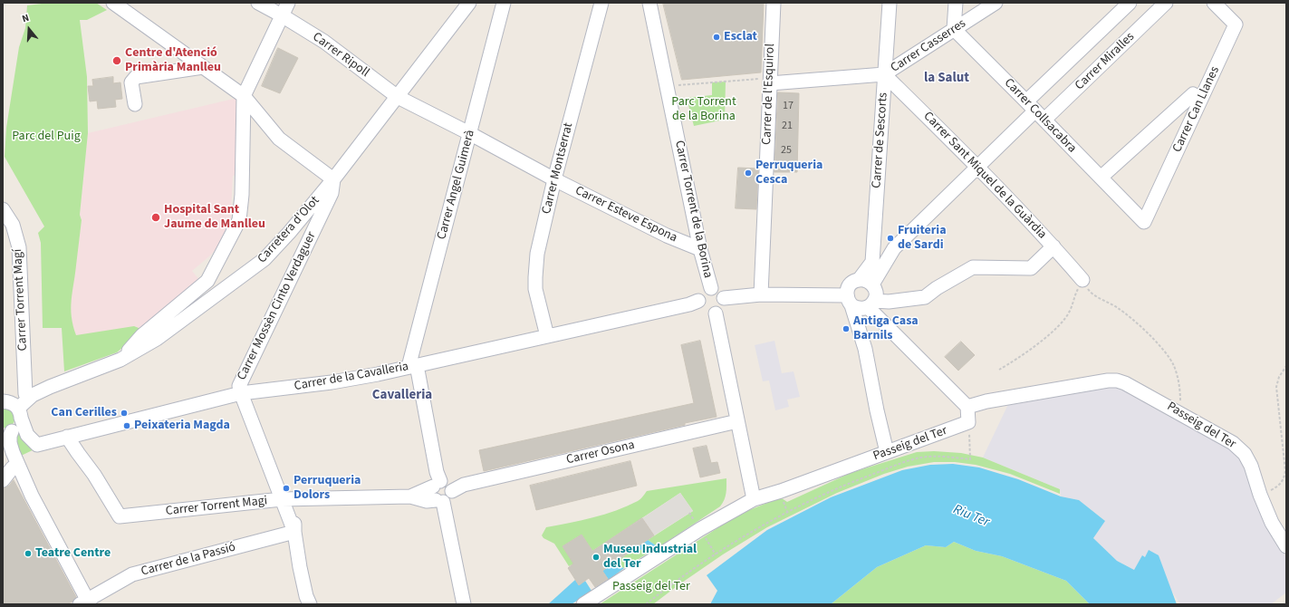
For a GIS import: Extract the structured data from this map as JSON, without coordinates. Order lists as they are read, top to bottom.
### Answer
{
  "streets": {
    "street": [
      "Carrer Casserres",
      "Carrer Ripoll",
      "Carrer Miralles",
      "Carrer de l'Esquirol",
      "Carrer Can Llanes",
      "Carrer Collsacabra",
      "Carrer de Sescorts",
      "Carrer Montserrat",
      "Carrer Sant Miquel de la Guàrdia",
      "Carrer Angel Guimerà",
      "Carrer Torrent de la Borina",
      "Carrer Esteve Espona",
      "Carretera d'Olot",
      "Carrer Torrent Magí",
      "Carrer Mossèn Cinto Verdaguer",
      "Carrer de la Cavalleria",
      "Passeig del Ter",
      "Carrer Osona",
      "Carrer Torrent Magi",
      "Carrer de la Passió"
    ]
  },
  "crossings": [
    ["Carrer Casserres", "Carrer de l'Esquirol"],
    ["Carrer Casserres", "Carrer Collsacabra"],
    ["Carrer Casserres", "Carrer de Sescorts"],
    ["Carrer Casserres", "Carrer Sant Miquel de la Guàrdia"],
    ["Carrer Ripoll", "Carrer Esteve Espona"],
    ["Carrer Ripoll", "Carretera d'Olot"],
    ["Carrer Miralles", "Carrer Collsacabra"],
    ["Carrer Miralles", "Carrer de Sescorts"],
    ["Carrer Miralles", "Carrer Sant Miquel de la Guàrdia"],
    ["Carrer Can Llanes", "Carrer Collsacabra"],
    ["Carrer de Sescorts", "Carrer Sant Miquel de la Guàrdia"],
    ["Carrer Montserrat", "Carrer Esteve Espona"],
    ["Carrer Montserrat", "Carrer de la Cavalleria"],
    ["Carrer Angel Guimerà", "Carrer Esteve Espona"],
    ["Carrer Angel Guimerà", "Carrer de la Cavalleria"],
    ["Carrer Torrent de la Borina", "Carrer Esteve Espona"],
    ["Carrer Torrent de la Borina", "Carrer de la Cavalleria"],
    ["Carrer Esteve Espona", "Carretera d'Olot"],
    ["Carretera d'Olot", "Carrer Torrent Magí"],
    ["Carretera d'Olot", "Carrer Mossèn Cinto Verdaguer"],
    ["Carretera d'Olot", "Carrer de la Cavalleria"],
    ["Carrer Mossèn Cinto Verdaguer", "Carrer de la Cavalleria"],
    ["Carrer de la Cavalleria", "Carrer Torrent Magi"],
    ["Carrer Osona", "Carrer Torrent Magi"]
  ],
  "districts": ["la Salut", "Cavalleria"],
  "water": ["Riu Ter"],
  "parks": ["Parc Torrent de la Borina", "Parc del Puig", "Passeig del Ter"],
  "places": [
    "Esclat",
    "Centre d'Atenció Primària Manlleu",
    "Perruqueria Cesca",
    "Hospital Sant Jaume de Manlleu",
    "Fruiteria de Sardi",
    "Antiga Casa Barnils",
    "Can Cerilles",
    "Peixateria Magda",
    "Perruqueria Dolors",
    "Teatre Centre",
    "Museu Industrial del Ter"
  ],
  "house_numbers": ["17", "21", "25"],
  "north": "top"
}
